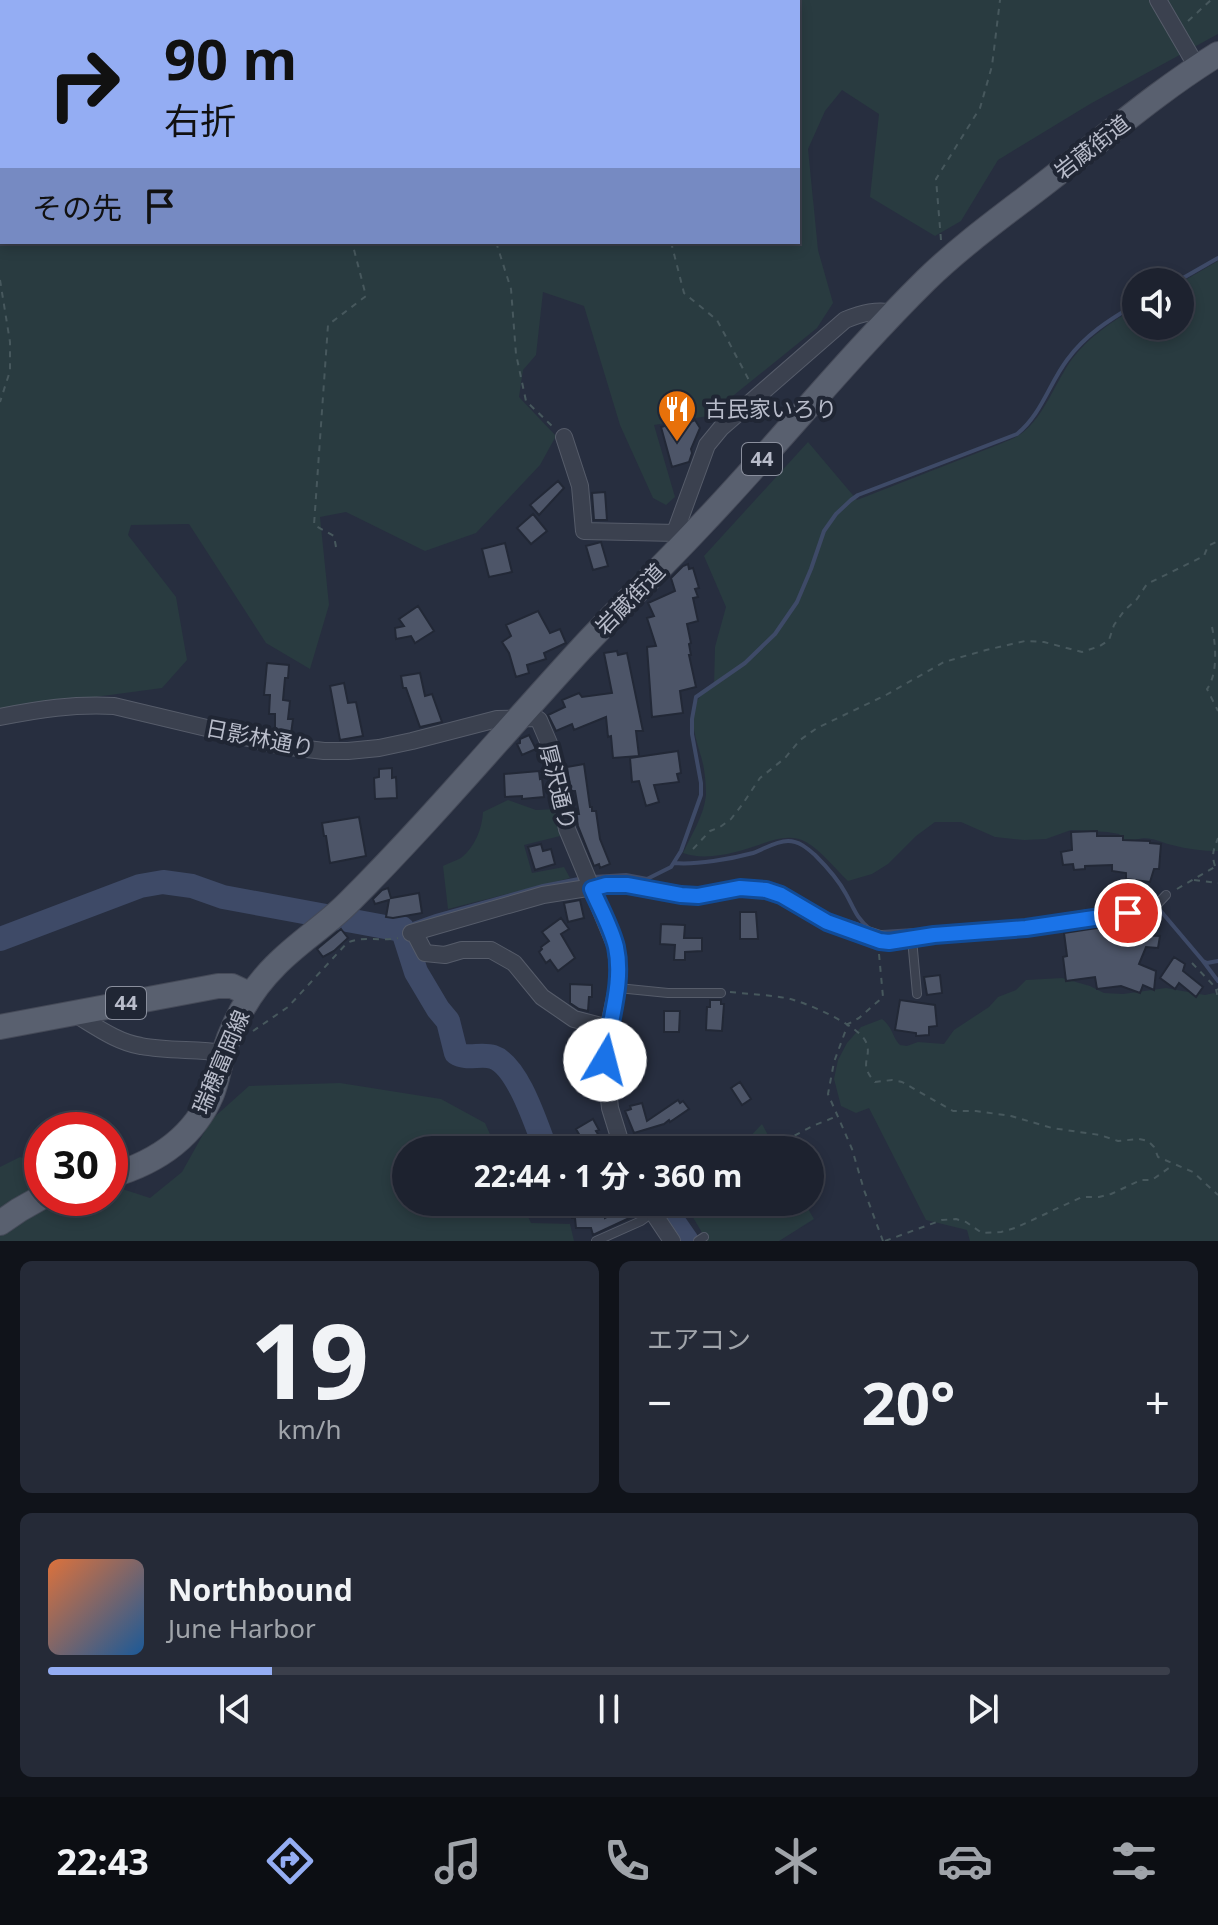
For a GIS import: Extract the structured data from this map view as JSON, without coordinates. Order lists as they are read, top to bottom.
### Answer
{
  "streets": {
    "main road": ["岩蔵街道", "44", "瑞穂富岡線"],
    "street": ["日影林通り", "厚沢通り"]
  },
  "crossings": [
    ["岩蔵街道", "44"],
    ["岩蔵街道", "日影林通り"],
    ["岩蔵街道", "厚沢通り"],
    ["岩蔵街道", "瑞穂富岡線"],
    ["44", "瑞穂富岡線"],
    ["日影林通り", "厚沢通り"]
  ],
  "places": {
    "restaurant": ["古民家いろり"]
  },
  "page": {
    "turn": ["90 m", "右折"],
    "then": "その先",
    "limit": "30",
    "trip": "22:44 · 1 分 · 360 m",
    "tile": [
      ["19", "km/h"],
      "エアコン"
    ],
    "heat": ["−", "20°", "+"],
    "song": ["Northbound", "June Harbor"],
    "tabs": "22:43"
  }
}
